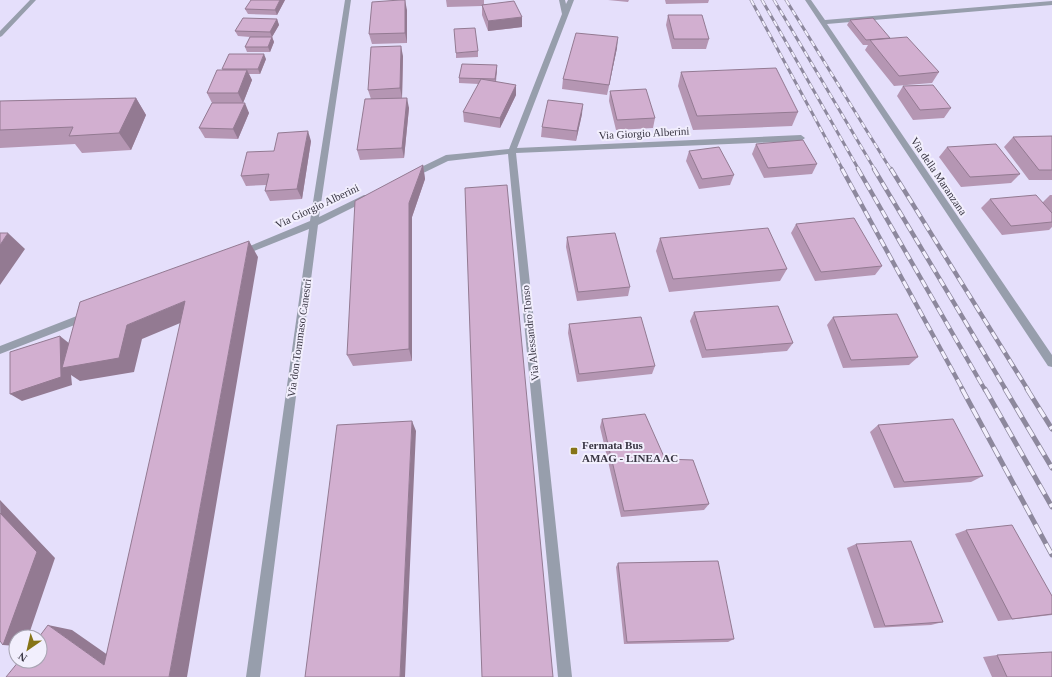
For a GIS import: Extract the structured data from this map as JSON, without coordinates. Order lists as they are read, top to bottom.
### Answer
{
  "streets": {
    "street": [
      "Via Giorgio Alberini",
      "Via della Maranzana",
      "Via Alessandro Tonso",
      "Via don Tommaso Canestri"
    ]
  },
  "crossings": [
    ["Via Giorgio Alberini", "Via Alessandro Tonso"],
    ["Via Giorgio Alberini", "Via don Tommaso Canestri"]
  ],
  "places": {
    "transit": ["Fermata Bus AMAG - LINEA AC"]
  },
  "north": "bottom left"
}
